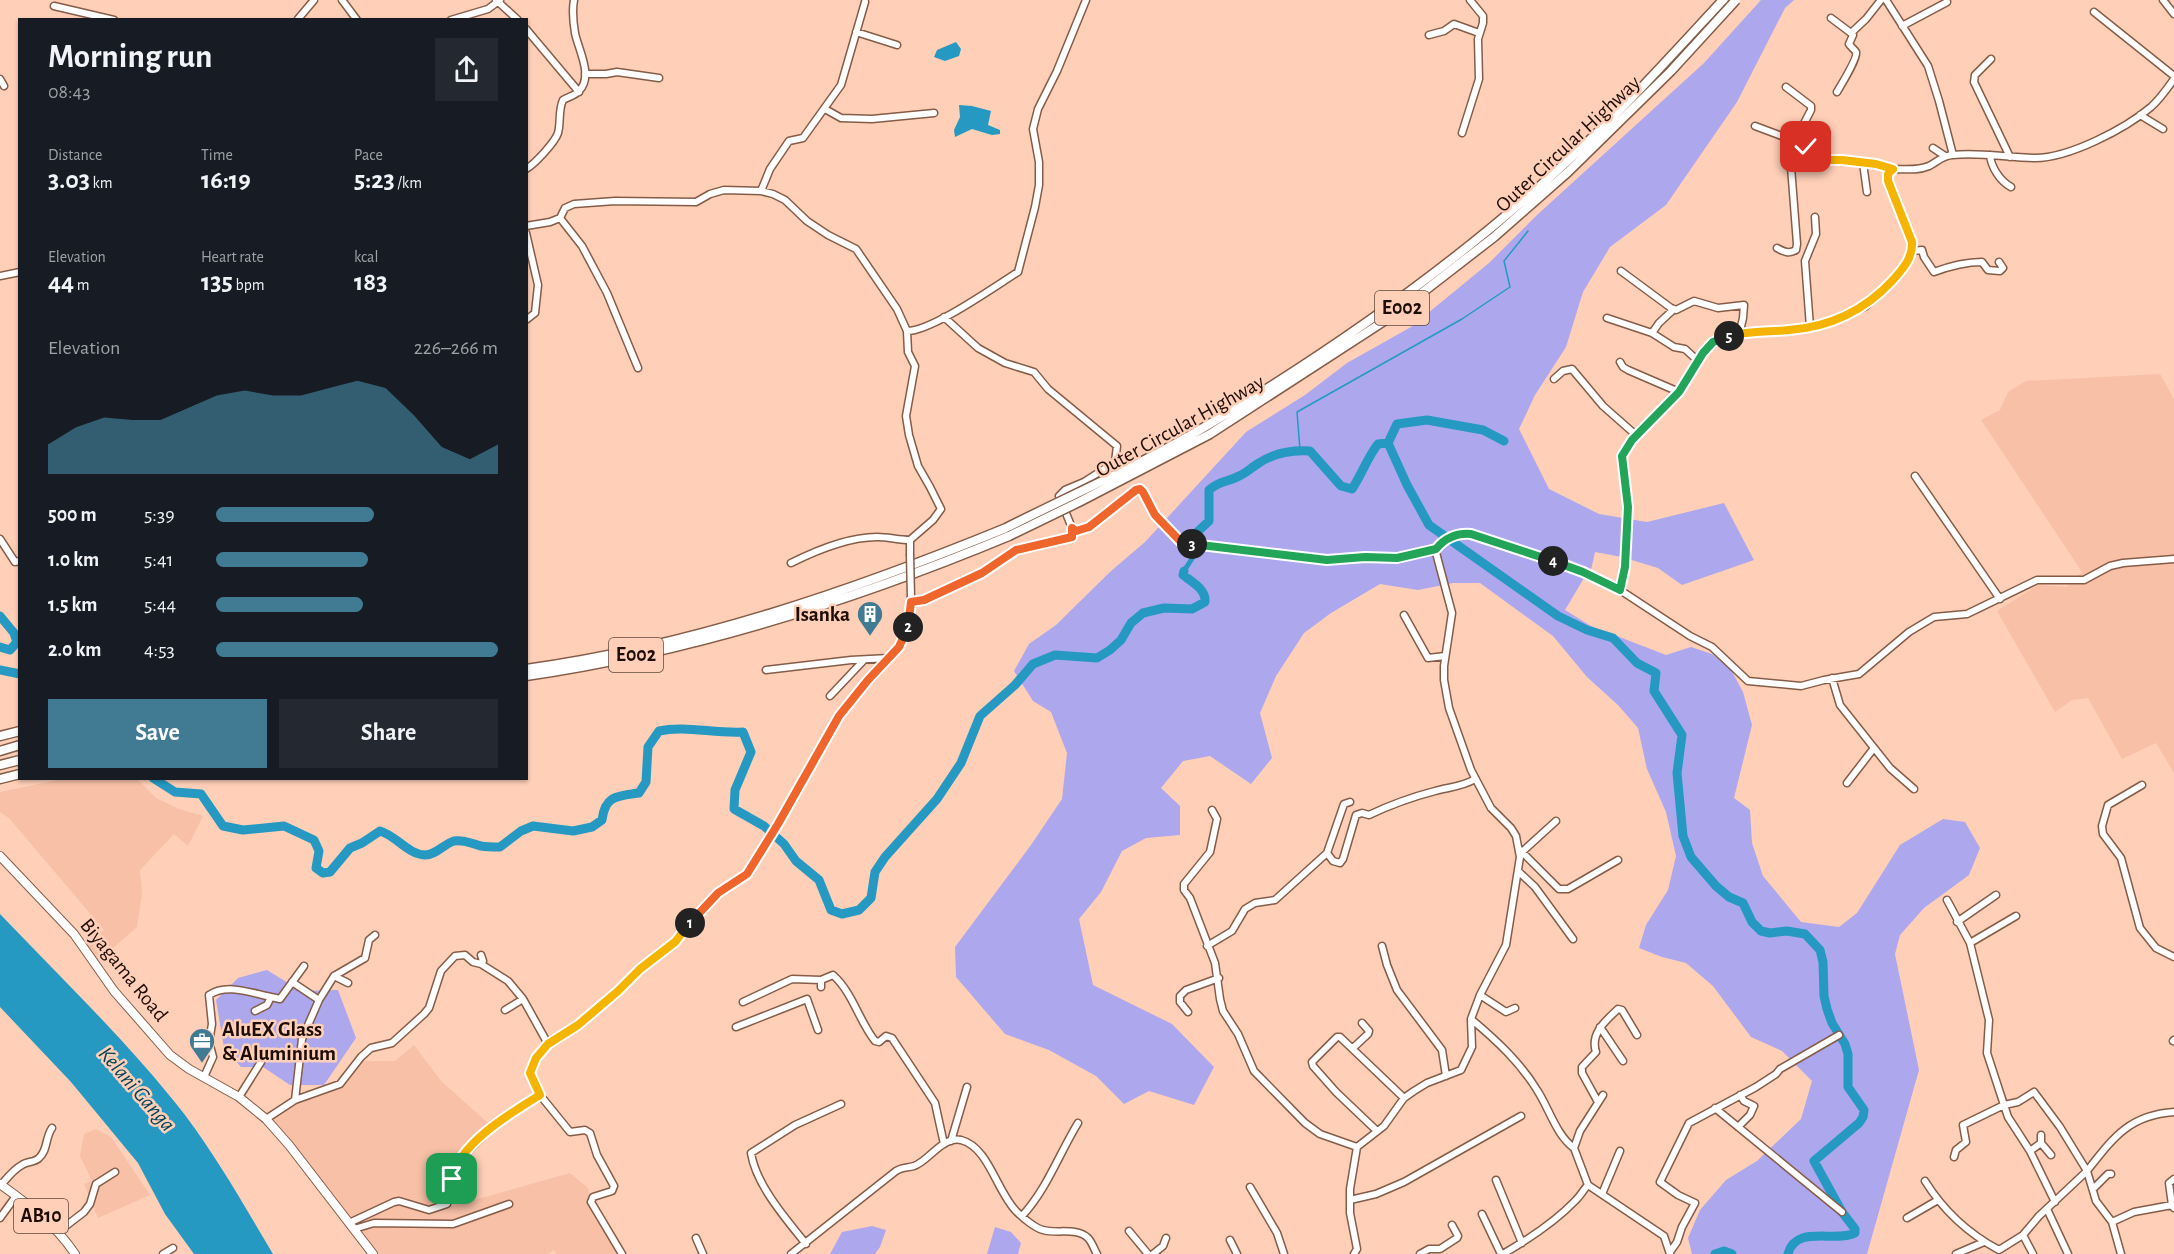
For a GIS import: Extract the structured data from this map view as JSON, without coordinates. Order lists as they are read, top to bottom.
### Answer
{
  "streets": {
    "highway": ["Outer Circular Highway", "E002"],
    "main road": ["Biyagama Road", "AB10"]
  },
  "water": ["Kelani Ganga"],
  "places": {
    "building": ["Isanka"],
    "office": ["AluEX Glass & Aluminium"]
  },
  "page": {
    "heading": ["Morning run", "08:43"],
    "stats": [
      ["Distance", "3.03 km"],
      ["Time", "16:19"],
      ["Pace", "5:23 /km"],
      ["Elevation", "44 m"],
      ["Heart rate", "135 bpm"],
      ["kcal", "183"]
    ],
    "pins": [
      "5",
      "3",
      "4",
      "2",
      "1"
    ],
    "chart": ["Elevation", "226–266 m"],
    "list": [
      {
        "name": "500 m",
        "note": "5:39"
      },
      {
        "name": "1.0 km",
        "note": "5:41"
      },
      {
        "name": "1.5 km",
        "note": "5:44"
      },
      {
        "name": "2.0 km",
        "note": "4:53"
      }
    ],
    "buttons": ["Save", "Share"]
  }
}
